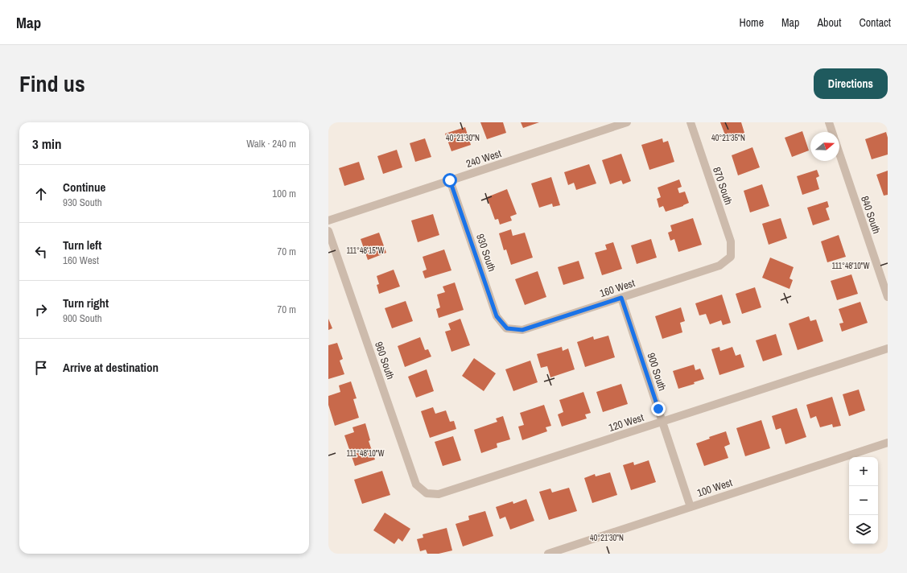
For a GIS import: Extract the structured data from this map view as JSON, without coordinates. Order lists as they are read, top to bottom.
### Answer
{
  "streets": {
    "street": [
      "240 West",
      "870 South",
      "840 South",
      "930 South",
      "160 West",
      "960 South",
      "900 South",
      "120 West",
      "100 West"
    ]
  },
  "crossings": [
    ["240 West", "930 South"],
    ["870 South", "160 West"],
    ["930 South", "160 West"],
    ["160 West", "900 South"],
    ["960 South", "120 West"],
    ["900 South", "120 West"],
    ["900 South", "100 West"]
  ],
  "north": "right",
  "page": {
    "header": "Map",
    "nav": [
      "Home",
      "Map",
      "About",
      "Contact"
    ],
    "title": "Find us",
    "buttons": "Directions",
    "heading": ["3 min", "Walk · 240 m"],
    "list": [
      ["Continue", "930 South", "100 m"],
      ["Turn left", "160 West", "70 m"],
      ["Turn right", "900 South", "70 m"],
      "Arrive at destination"
    ],
    "map_buttons": ["+", "−"]
  },
  "coordinates": [
    "40°21'30\"N",
    "40°21'35\"N",
    "111°48'15\"W",
    "111°48'10\"W"
  ]
}
